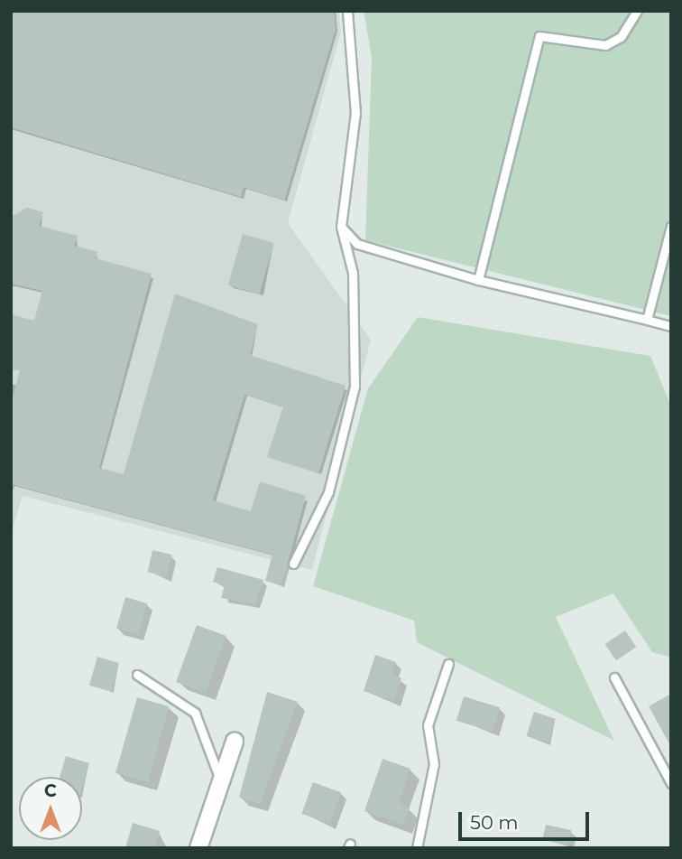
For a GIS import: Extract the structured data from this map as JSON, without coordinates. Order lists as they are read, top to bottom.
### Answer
{
  "scale_bar": "50 m",
  "north": "top"
}
